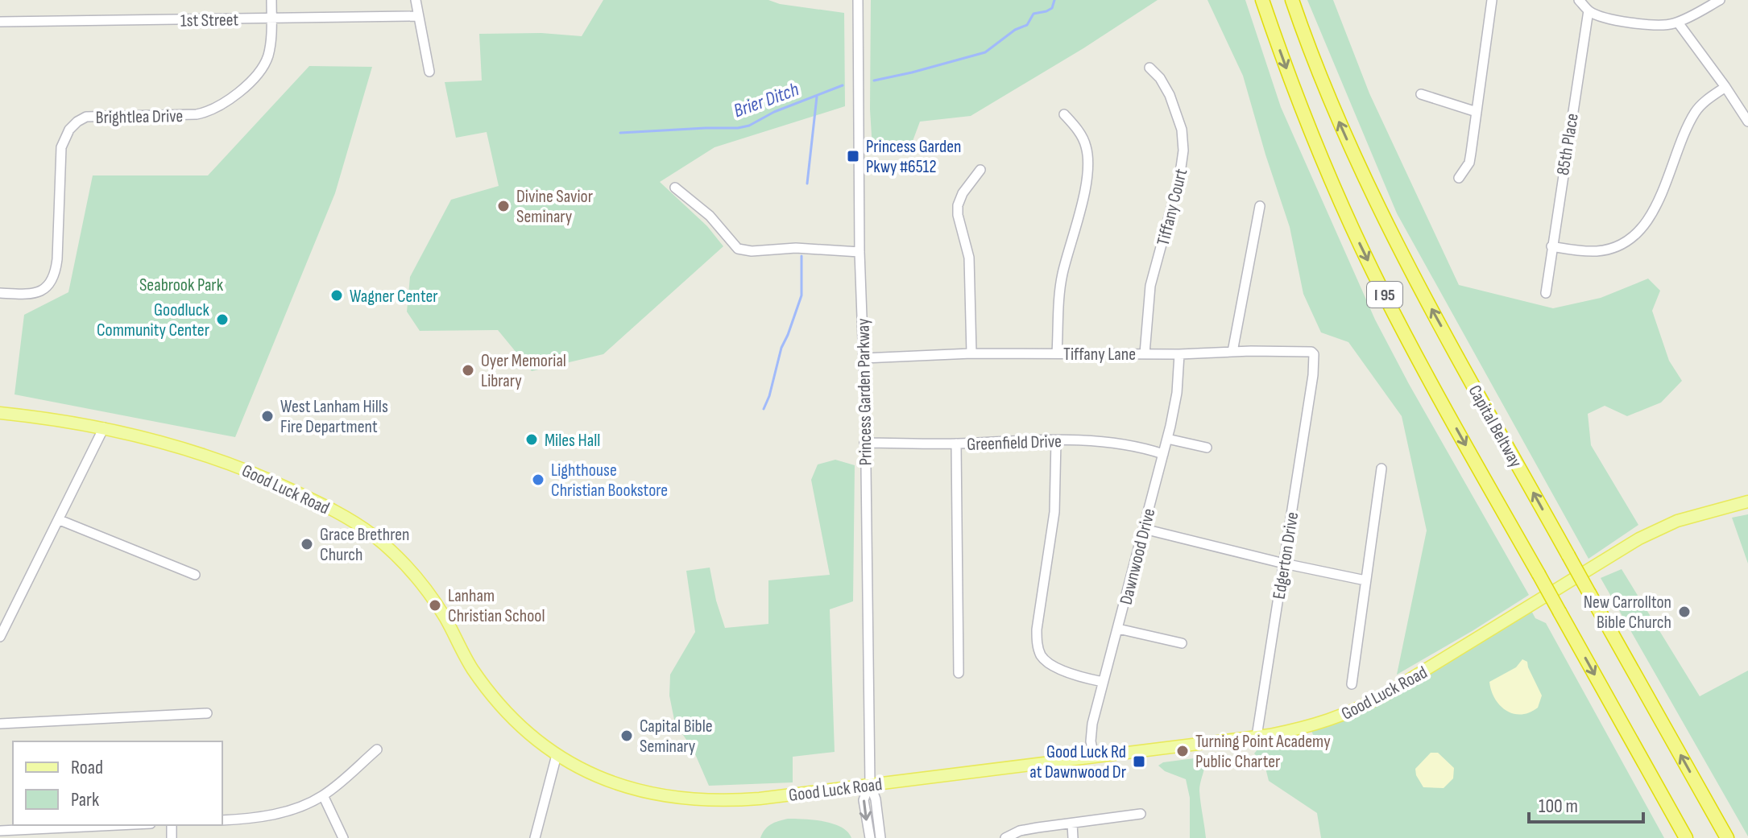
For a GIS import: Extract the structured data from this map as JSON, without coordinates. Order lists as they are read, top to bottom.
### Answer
{
  "streets": {
    "highway": ["I 95", "Capital Beltway"],
    "main road": ["Good Luck Road"],
    "street": [
      "1st Street",
      "Brightlea Drive",
      "85th Place",
      "Tiffany Court",
      "Tiffany Lane",
      "Princess Garden Parkway",
      "Greenfield Drive",
      "Edgerton Drive",
      "Dawnwood Drive"
    ]
  },
  "crossings": [
    ["1st Street", "Brightlea Drive"],
    ["Tiffany Court", "Tiffany Lane"],
    ["Tiffany Lane", "Princess Garden Parkway"],
    ["Tiffany Lane", "Edgerton Drive"],
    ["Tiffany Lane", "Dawnwood Drive"],
    ["Princess Garden Parkway", "Greenfield Drive"],
    ["Princess Garden Parkway", "Good Luck Road"],
    ["Greenfield Drive", "Dawnwood Drive"],
    ["Good Luck Road", "Edgerton Drive"],
    ["Good Luck Road", "Dawnwood Drive"]
  ],
  "water": ["Brier Ditch"],
  "parks": ["Seabrook Park"],
  "places": {
    "transit": ["Princess Garden Pkwy #6512", "Good Luck Rd at Dawnwood Dr"],
    "other": [
      "Divine Savior Seminary",
      "Wagner Center",
      "Goodluck Community Center",
      "Oyer Memorial Library",
      "West Lanham Hills Fire Department",
      "Miles Hall",
      "Lighthouse Christian Bookstore",
      "Grace Brethren Church",
      "Lanham Christian School",
      "New Carrollton Bible Church",
      "Capital Bible Seminary",
      "Turning Point Academy Public Charter"
    ]
  },
  "legend": ["Road", "Park"],
  "scale_bar": "100 m"
}
